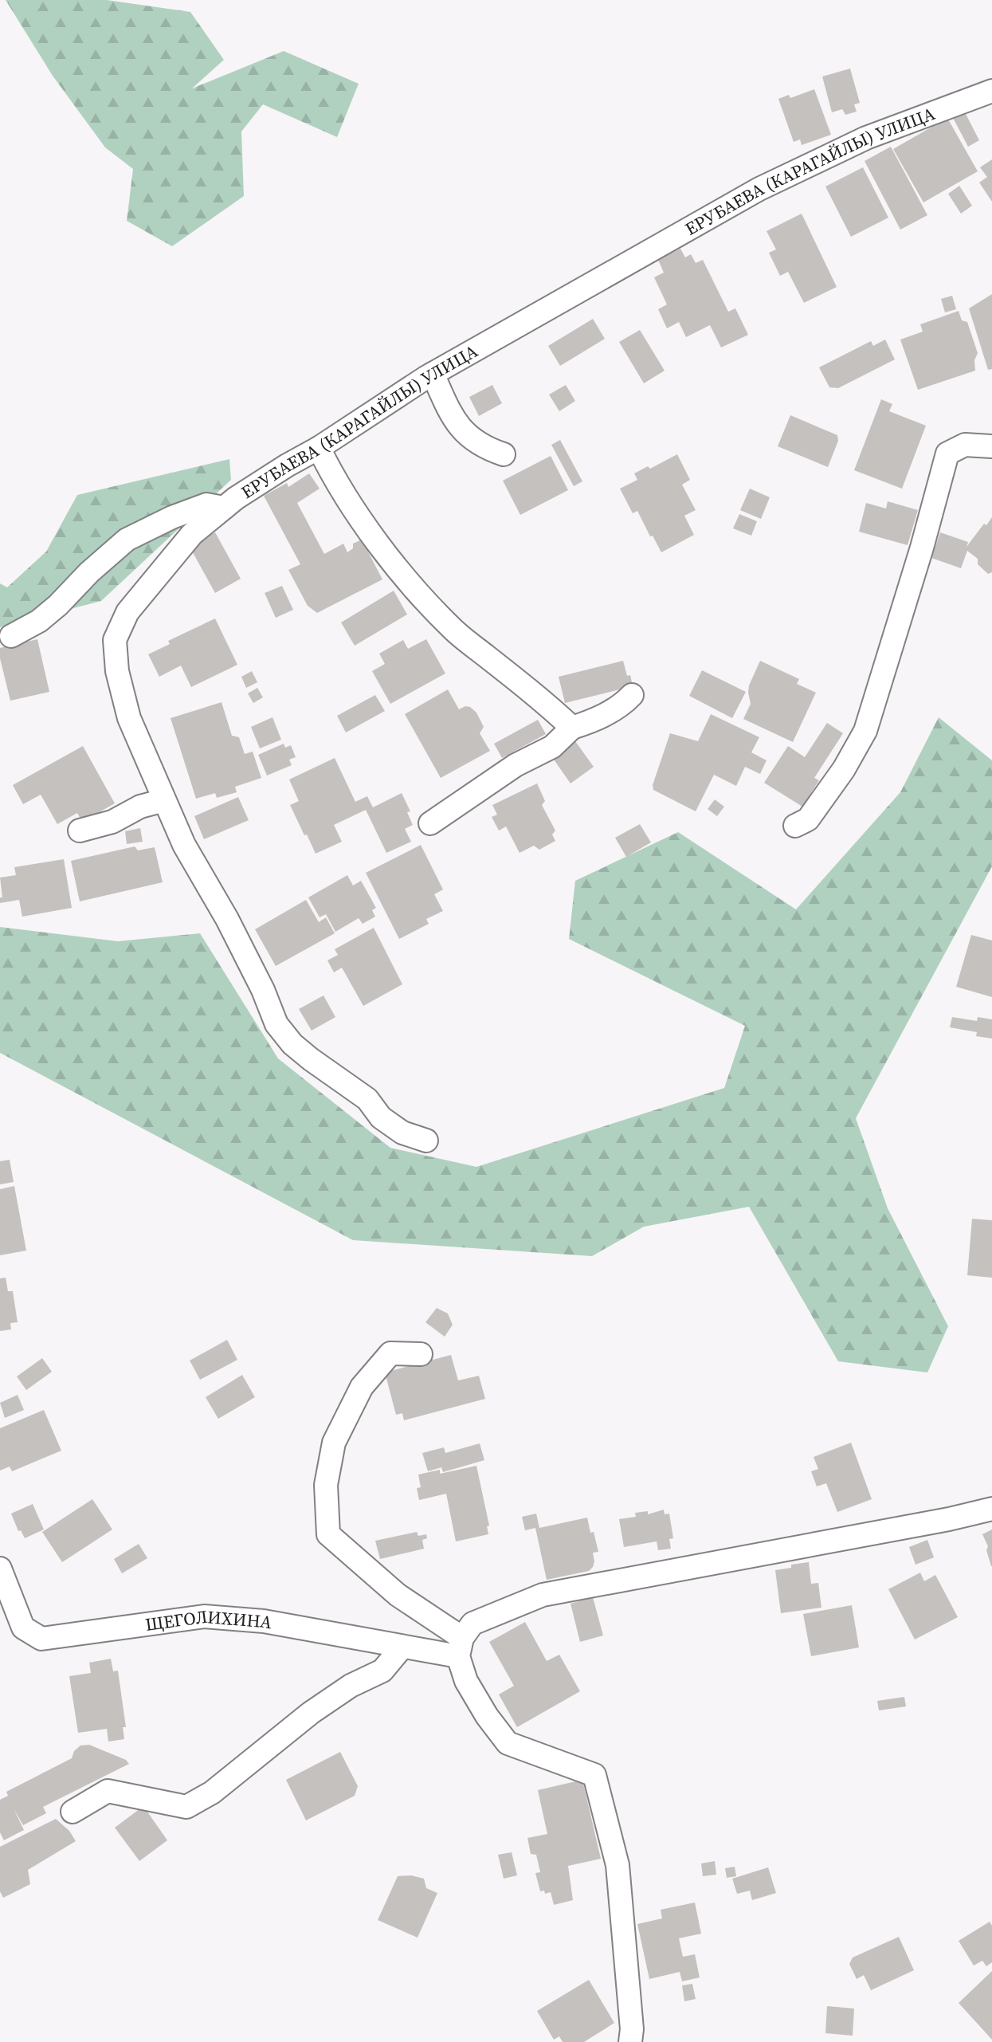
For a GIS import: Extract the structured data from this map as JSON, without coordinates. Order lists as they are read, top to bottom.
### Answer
{
  "streets": {
    "street": ["ЕРУБАЕВА (КАРАГАЙЛЫ) УЛИЦА", "ЩЕГОЛИХИНА"]
  }
}
